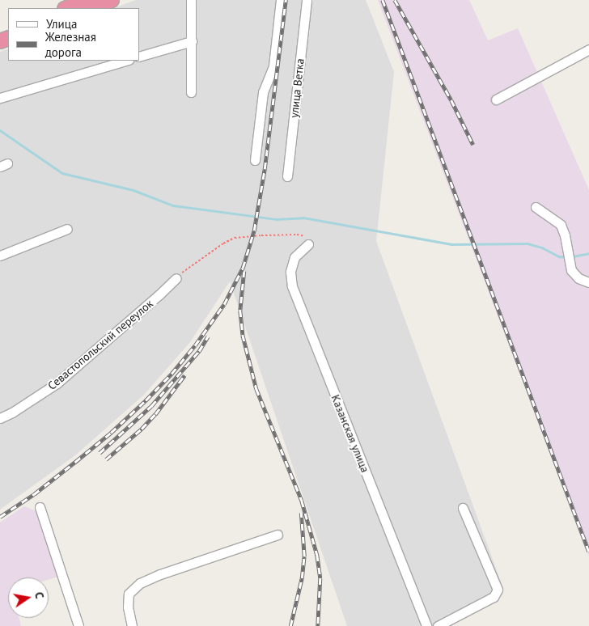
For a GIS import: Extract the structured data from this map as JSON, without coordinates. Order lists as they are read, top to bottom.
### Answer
{
  "streets": {
    "street": ["улица Ветка", "Севастопольский переулок", "Казанская улица"]
  },
  "legend": ["Улица", "Железная дорога"],
  "north": "right"
}
